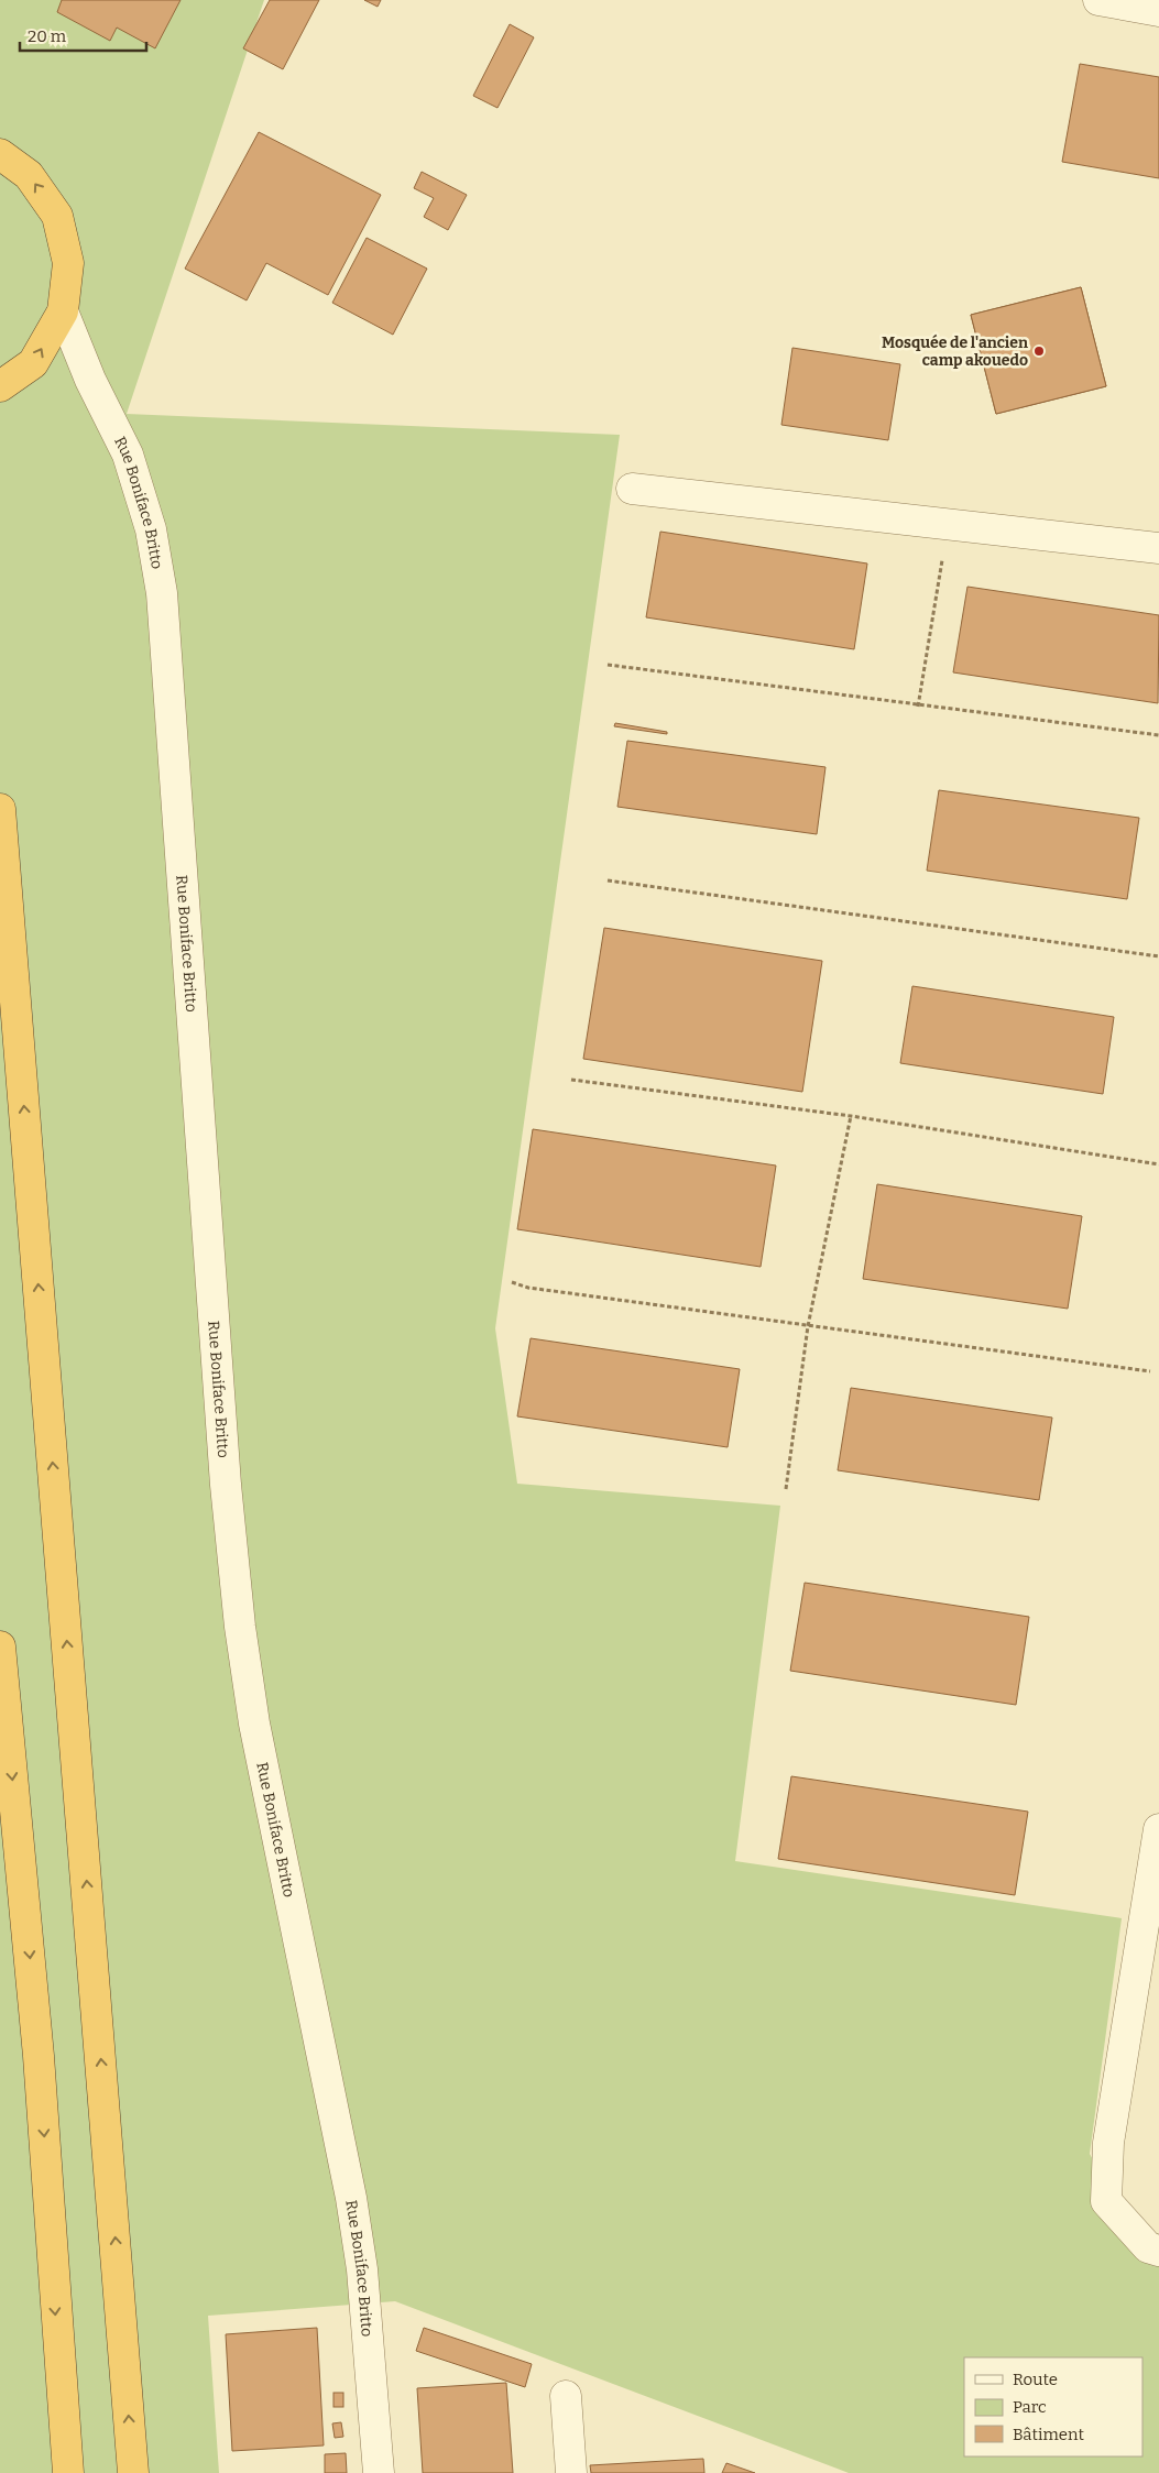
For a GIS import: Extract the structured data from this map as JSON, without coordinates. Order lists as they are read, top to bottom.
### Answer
{
  "streets": {
    "street": ["Rue Boniface Britto"]
  },
  "places": ["Mosquée de l'ancien camp akouedo"],
  "legend": ["Route", "Parc", "Bâtiment"],
  "scale_bar": "20 m"
}
